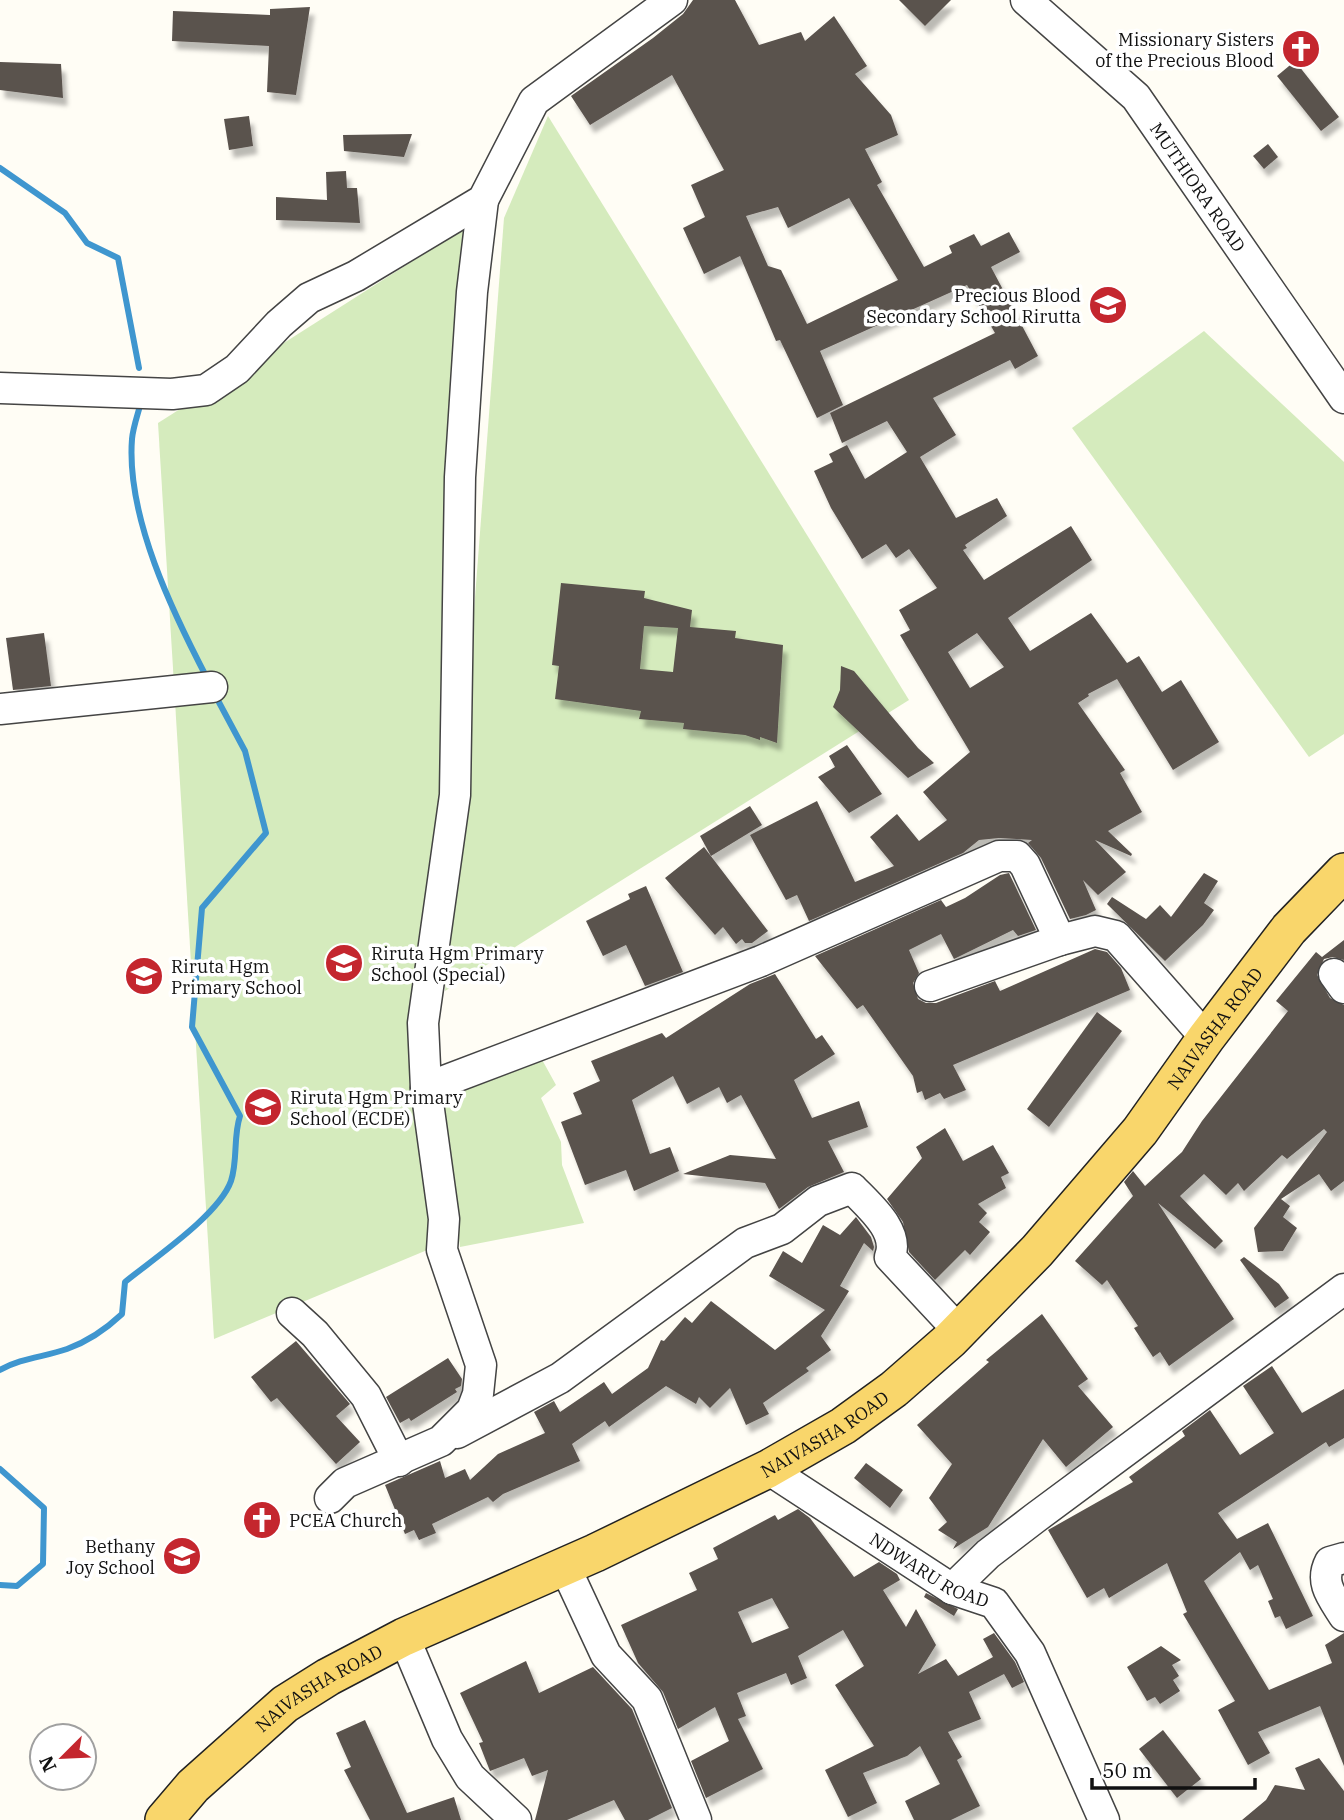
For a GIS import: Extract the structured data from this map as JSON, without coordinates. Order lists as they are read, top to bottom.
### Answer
{
  "streets": {
    "main road": ["NAIVASHA ROAD"],
    "street": ["MUTHIORA ROAD", "NDWARU ROAD"]
  },
  "crossings": [
    ["NAIVASHA ROAD", "NDWARU ROAD"]
  ],
  "places": {
    "church": ["Missionary Sisters of the Precious Blood", "PCEA Church"],
    "school or university": [
      "Precious Blood Secondary School Rirutta",
      "Riruta Hgm Primary School (Special)",
      "Riruta Hgm Primary School",
      "Riruta Hgm Primary School (ECDE)",
      "Bethany Joy School"
    ]
  },
  "scale_bar": "50 m",
  "north": "bottom left"
}
